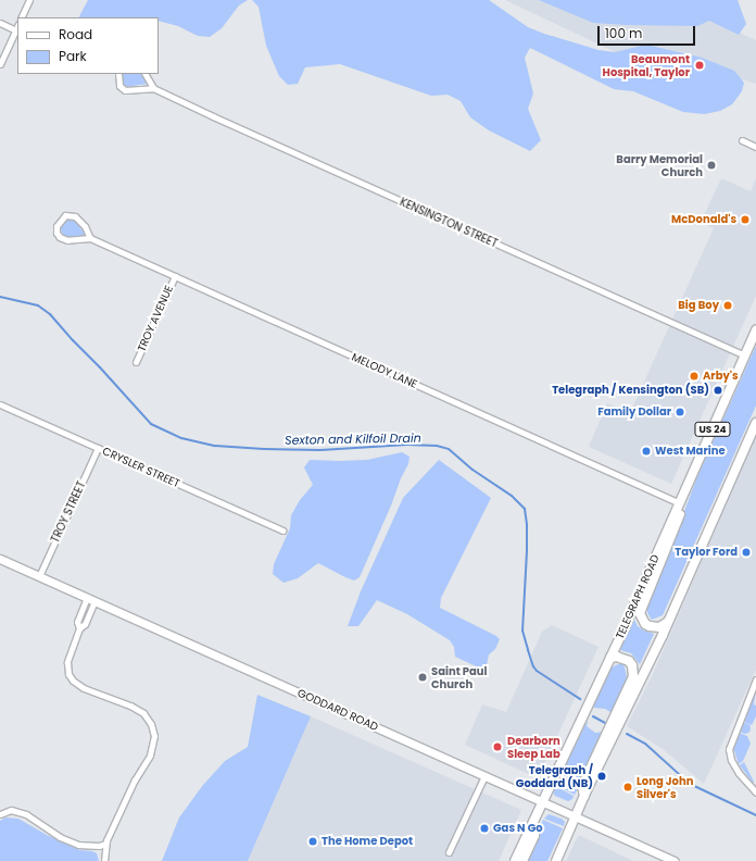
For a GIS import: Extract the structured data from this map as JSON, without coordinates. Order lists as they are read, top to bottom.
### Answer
{
  "streets": {
    "main road": ["US 24", "TELEGRAPH ROAD", "GODDARD ROAD"],
    "street": [
      "KENSINGTON STREET",
      "TROY AVENUE",
      "MELODY LANE",
      "CRYSLER STREET",
      "TROY STREET"
    ]
  },
  "crossings": [
    ["KENSINGTON STREET", "TELEGRAPH ROAD"],
    ["TROY AVENUE", "MELODY LANE"],
    ["MELODY LANE", "TELEGRAPH ROAD"],
    ["CRYSLER STREET", "TROY STREET"],
    ["TROY STREET", "GODDARD ROAD"],
    ["TELEGRAPH ROAD", "GODDARD ROAD"]
  ],
  "water": ["Sexton and Kilfoil Drain"],
  "places": [
    "Beaumont Hospital, Taylor",
    "Barry Memorial Church",
    "McDonald's",
    "Big Boy",
    "Arby's",
    "Telegraph / Kensington (SB)",
    "Family Dollar",
    "West Marine",
    "Taylor Ford",
    "Saint Paul Church",
    "Dearborn Sleep Lab",
    "Telegraph / Goddard (NB)",
    "Long John Silver's",
    "Gas N Go",
    "The Home Depot"
  ],
  "legend": ["Road", "Park"],
  "scale_bar": "100 m"
}
